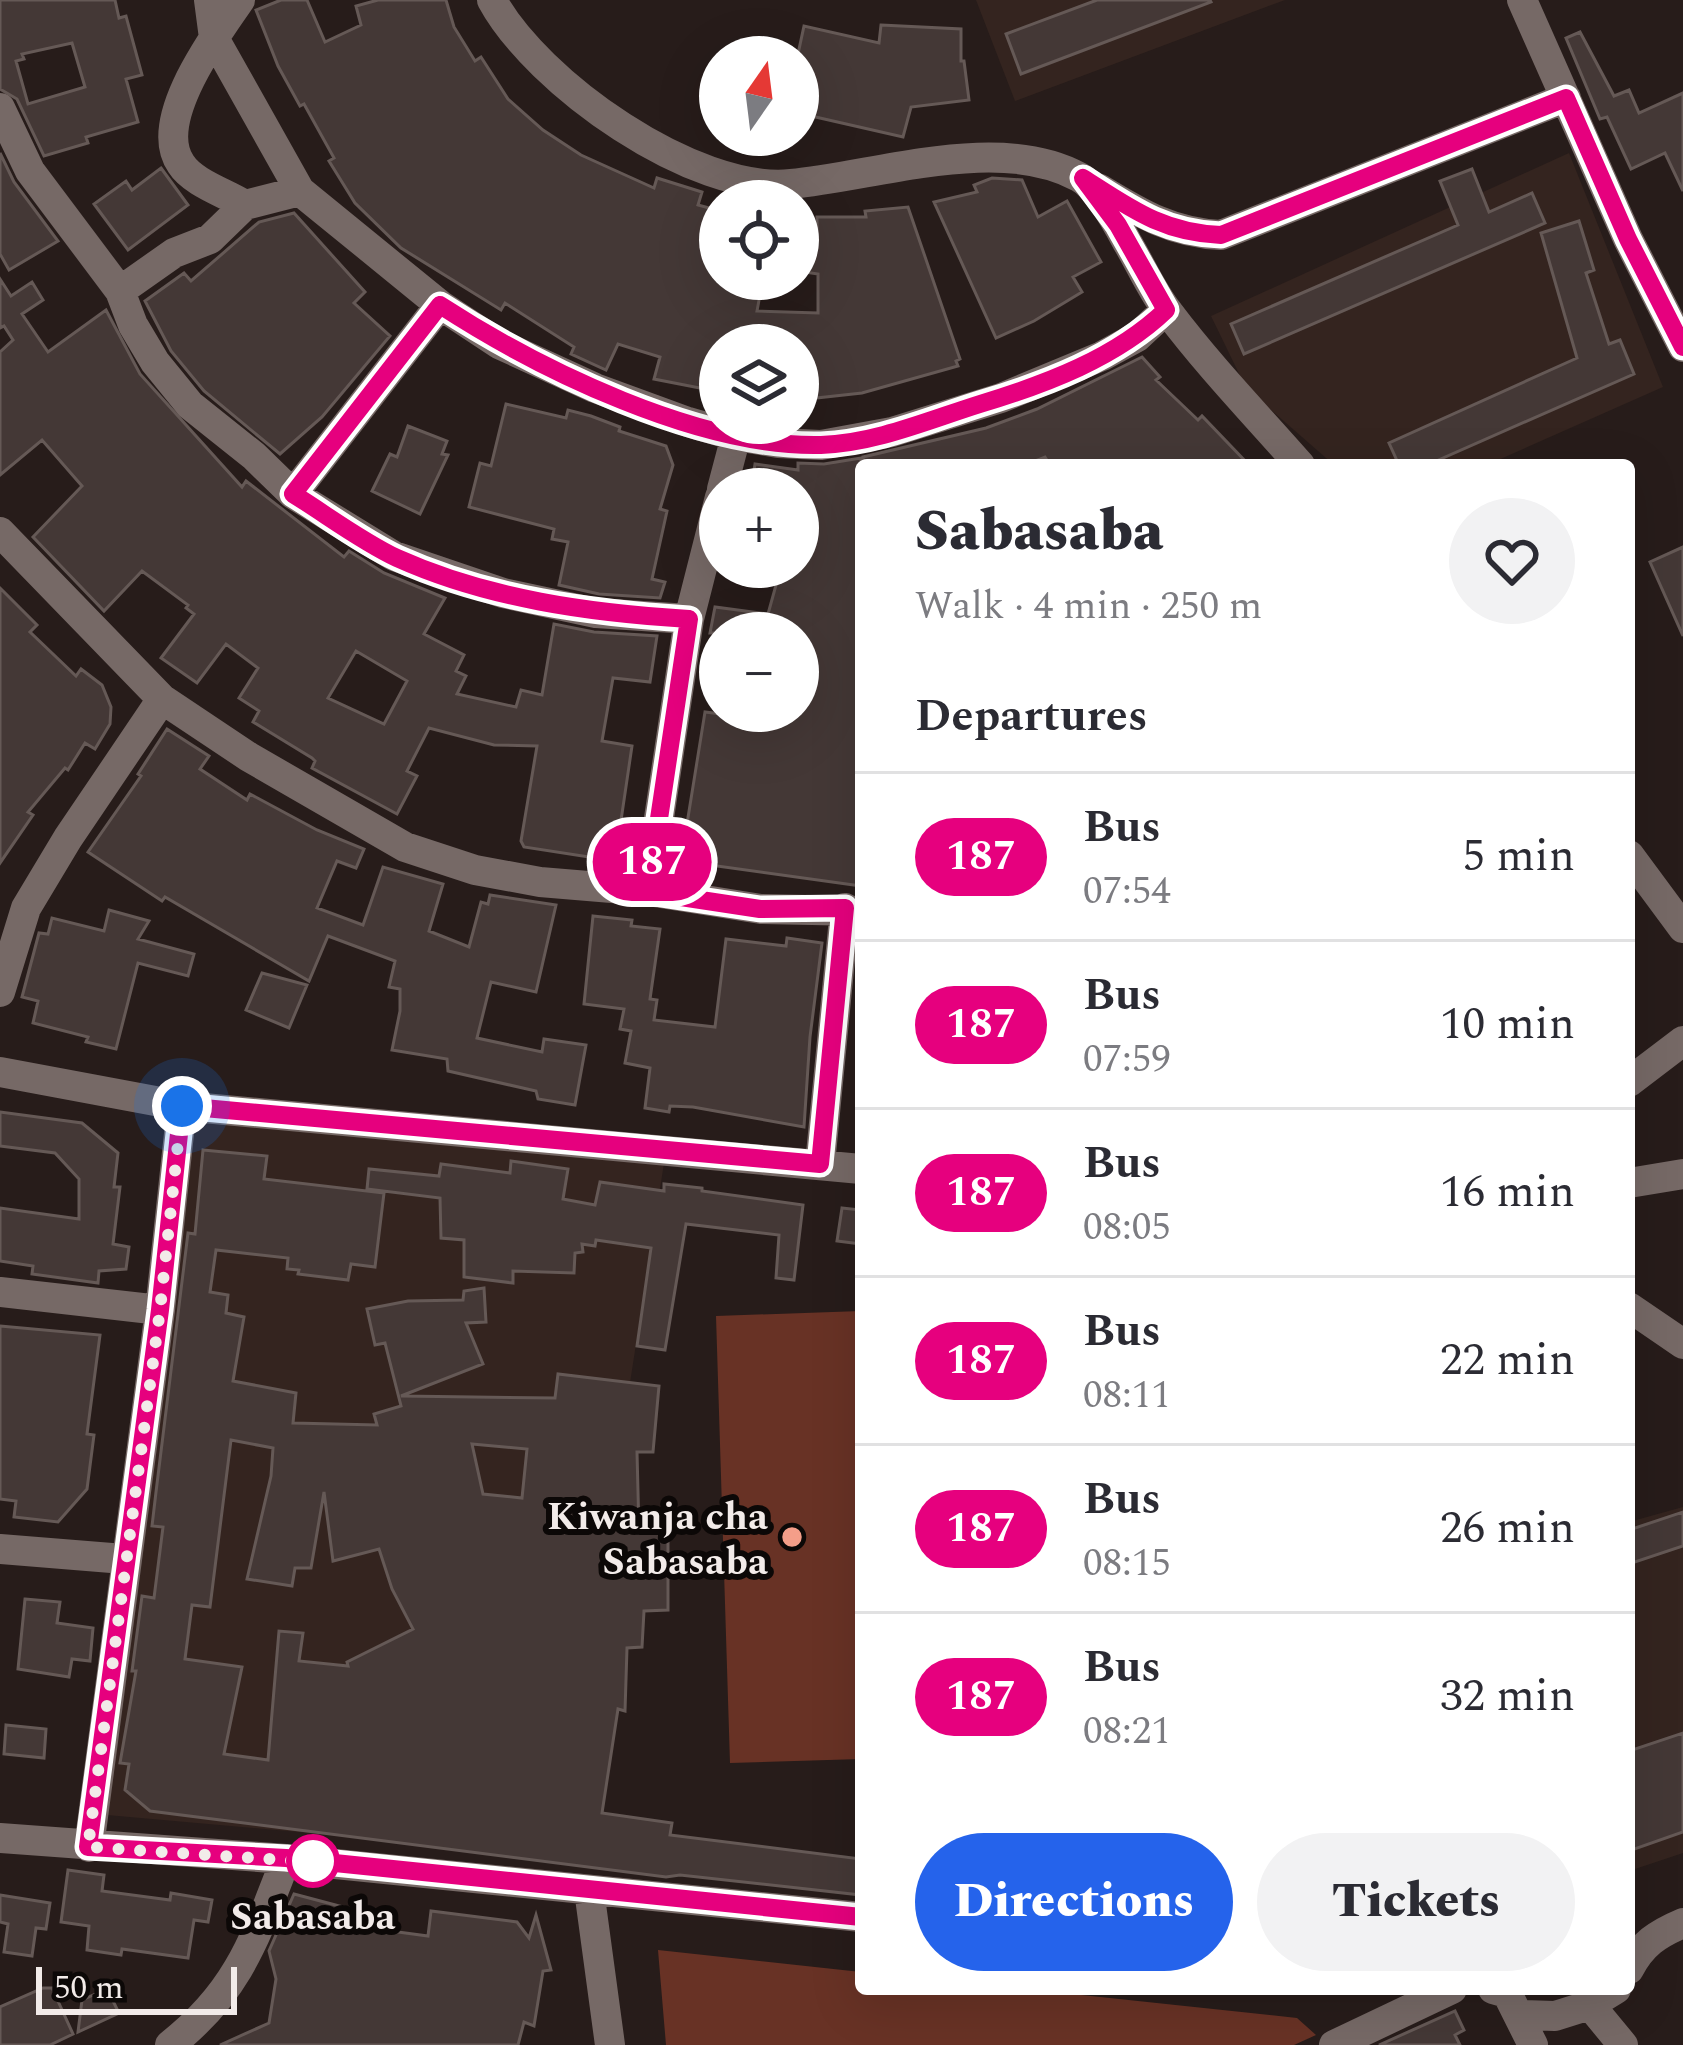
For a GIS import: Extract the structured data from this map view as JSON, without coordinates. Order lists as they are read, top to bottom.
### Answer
{
  "places": ["Kiwanja cha Sabasaba", "Sabasaba"],
  "lines": ["bus line 187"],
  "scale_bar": "50 m",
  "north": "top",
  "page": {
    "on_map": "187",
    "map_buttons": ["+", "−"],
    "heading": [
      ["Sabasaba", "Walk · 4 min · 250 m"],
      "Departures"
    ],
    "list": [
      {
        "mark": "187",
        "name": "Bus",
        "note": "07:54",
        "value": "5 min"
      },
      {
        "mark": "187",
        "name": "Bus",
        "note": "07:59",
        "value": "10 min"
      },
      {
        "mark": "187",
        "name": "Bus",
        "note": "08:05",
        "value": "16 min"
      },
      {
        "mark": "187",
        "name": "Bus",
        "note": "08:11",
        "value": "22 min"
      },
      {
        "mark": "187",
        "name": "Bus",
        "note": "08:15",
        "value": "26 min"
      },
      {
        "mark": "187",
        "name": "Bus",
        "note": "08:21",
        "value": "32 min"
      }
    ],
    "buttons": ["Directions", "Tickets"],
    "scale": "50 m"
  }
}
